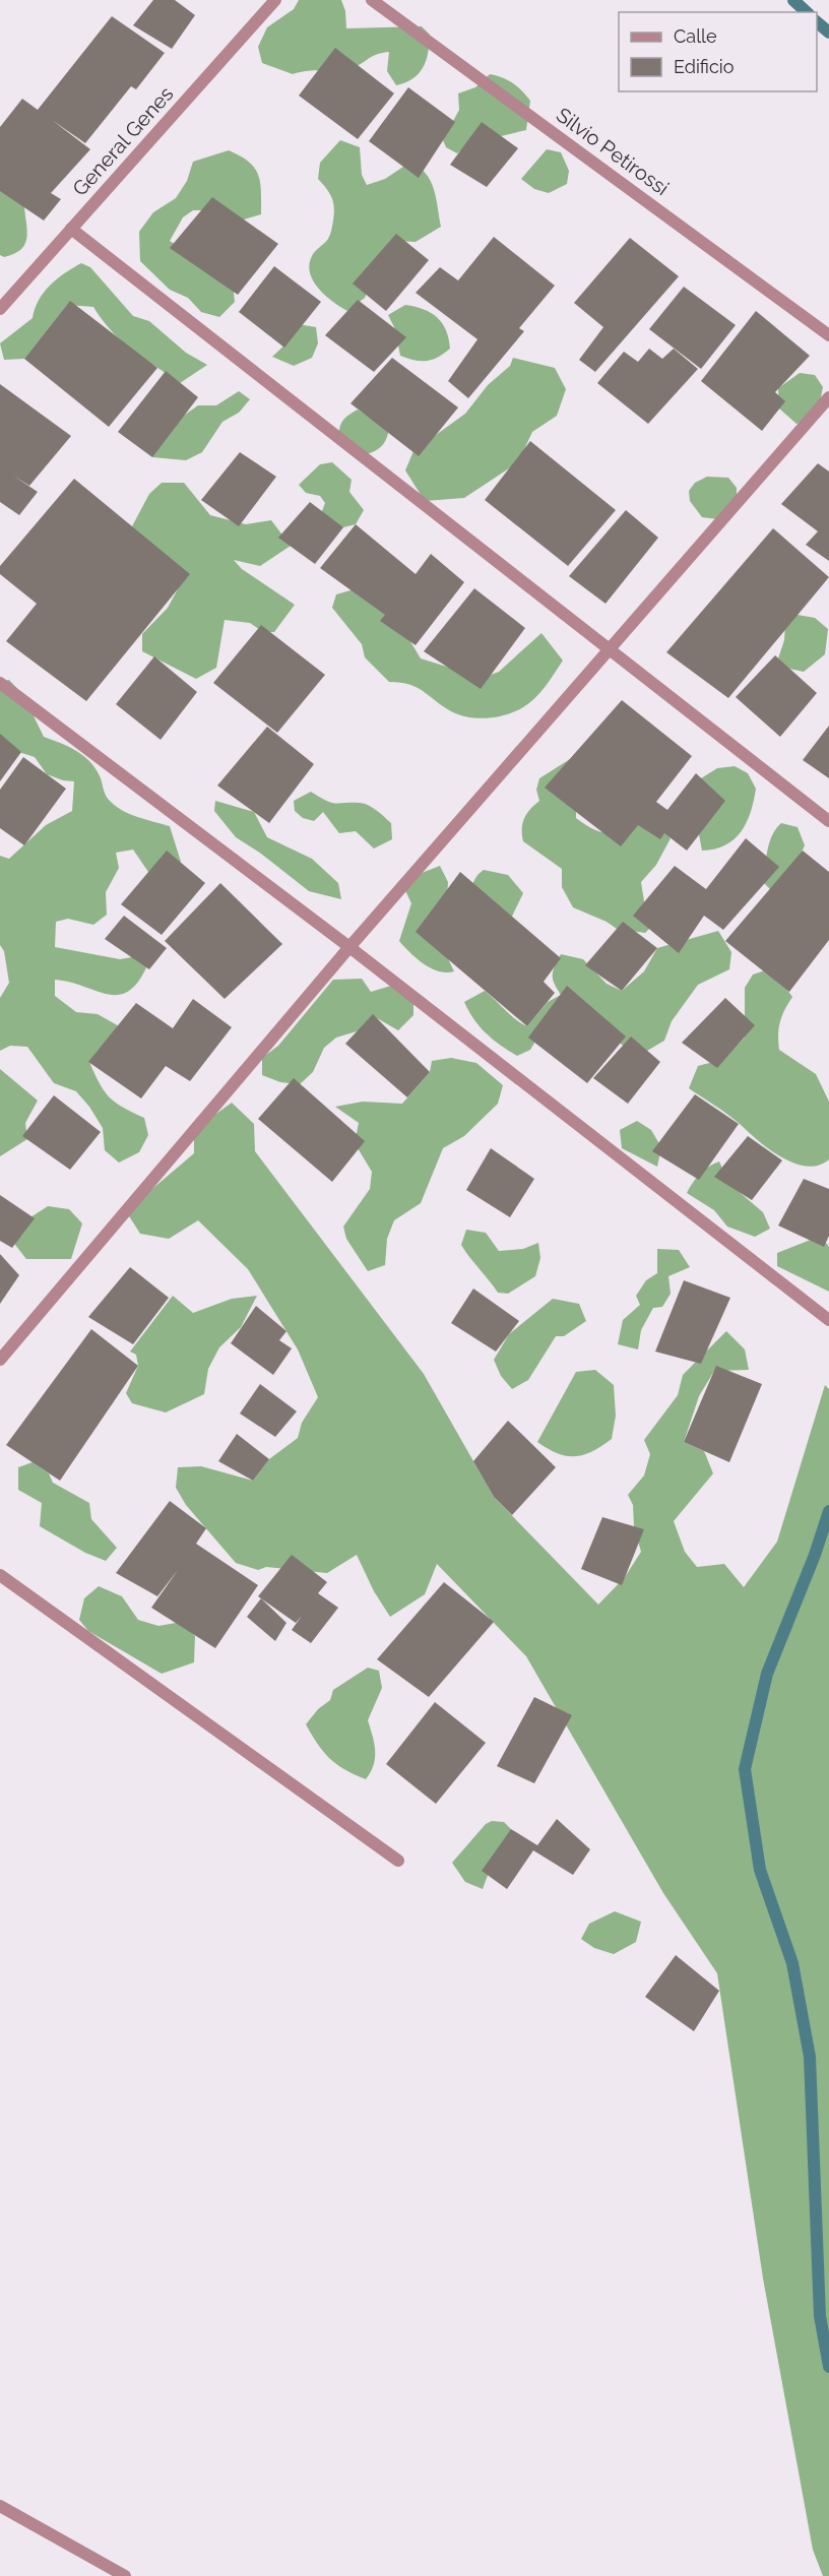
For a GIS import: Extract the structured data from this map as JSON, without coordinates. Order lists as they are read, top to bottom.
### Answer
{
  "streets": {
    "street": ["General Genes", "Silvio Petirossi"]
  },
  "legend": ["Calle", "Edificio"]
}
